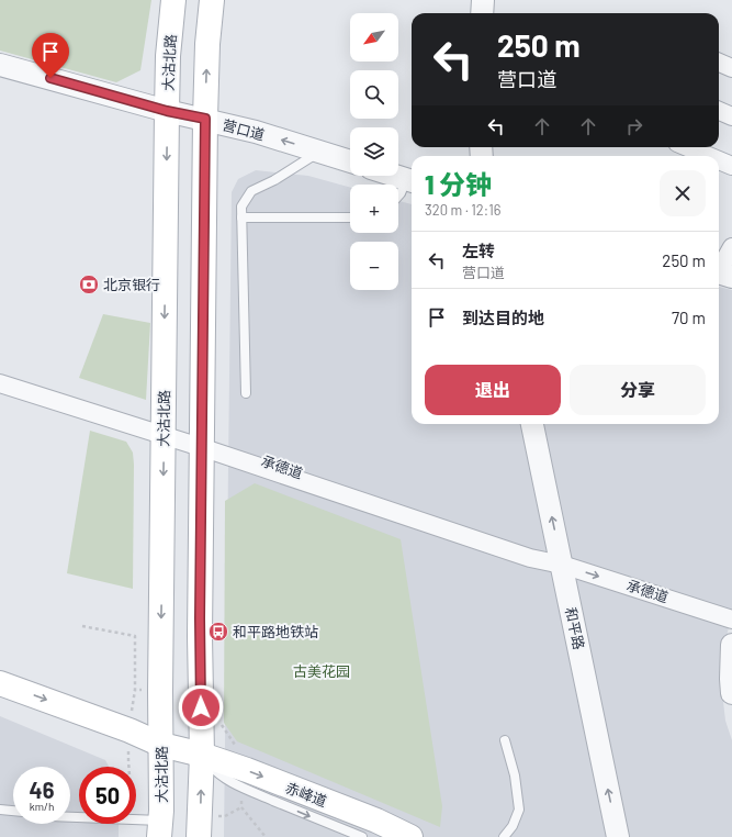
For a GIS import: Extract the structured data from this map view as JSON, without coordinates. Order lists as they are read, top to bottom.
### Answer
{
  "streets": {
    "main road": ["大沽北路", "赤峰道"],
    "street": ["营口道", "承德道", "和平路"]
  },
  "crossings": [
    ["大沽北路", "营口道"],
    ["大沽北路", "承德道"],
    ["大沽北路", "赤峰道"],
    ["承德道", "和平路"]
  ],
  "one_way": ["和平路", "赤峰道"],
  "parks": ["古美花园"],
  "places": {
    "bank": ["北京银行"],
    "bus stop": ["和平路地铁站"]
  },
  "north": "bottom left",
  "page": {
    "map_buttons": ["+", "−"],
    "turn": ["250 m", "营口道"],
    "heading": ["1 分钟", "320 m · 12:16"],
    "list": [
      {
        "name": "左转",
        "note": "营口道",
        "value": "250 m"
      },
      {
        "name": "到达目的地",
        "value": "70 m"
      }
    ],
    "buttons": ["退出", "分享"],
    "speed": "46 km/h",
    "limit": "50"
  }
}
